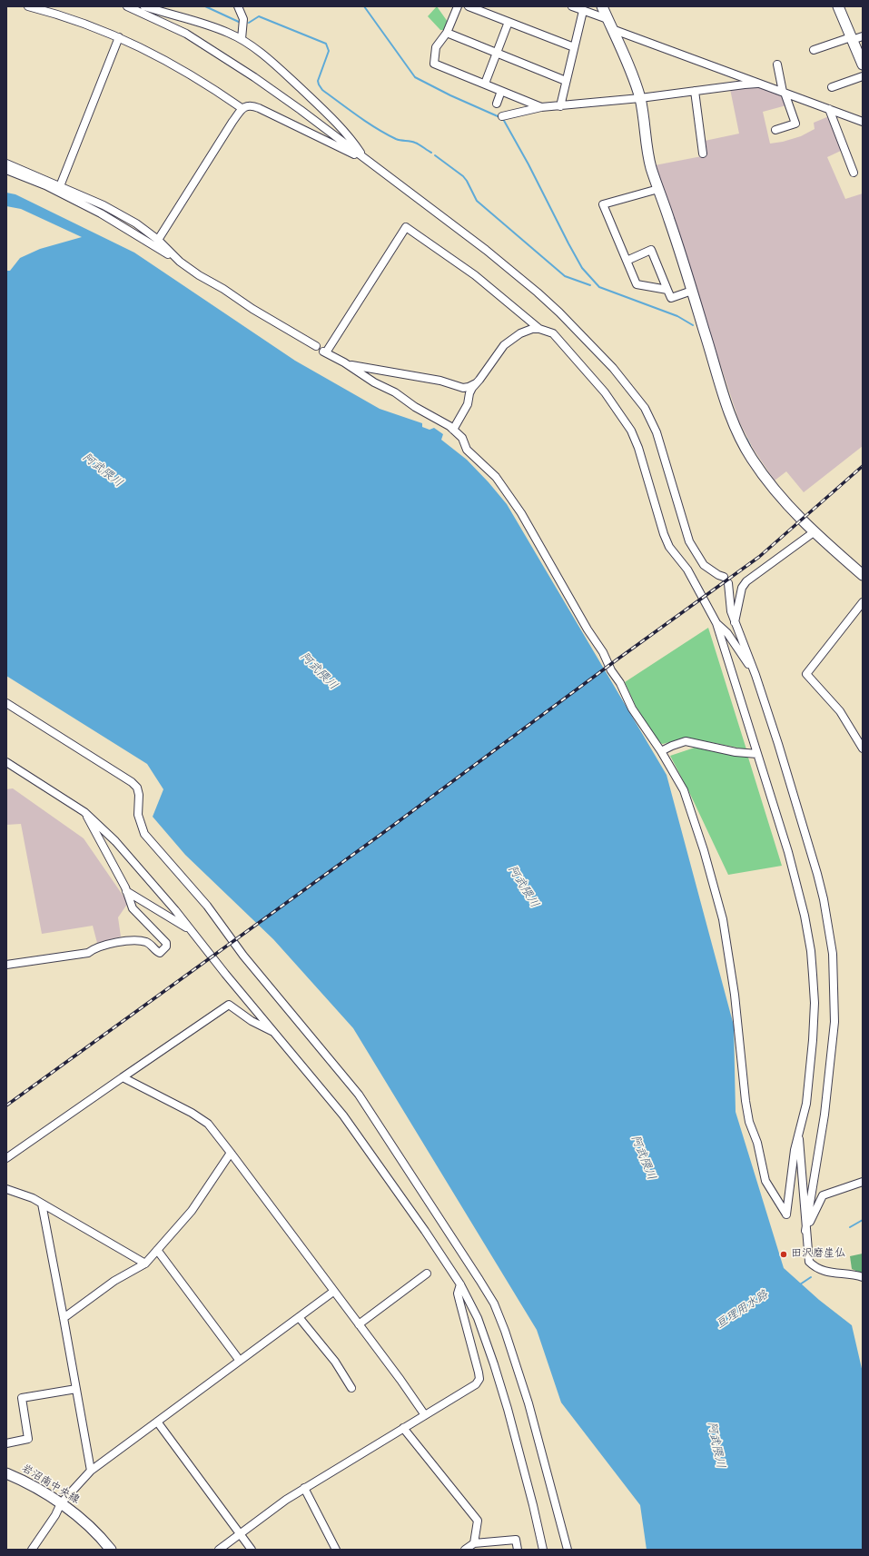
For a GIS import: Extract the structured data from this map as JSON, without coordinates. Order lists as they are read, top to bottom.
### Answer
{
  "streets": {
    "street": ["岩沼南中央線"]
  },
  "water": ["阿武隈川", "亘理用水路"],
  "places": ["田沢磨崖仏"]
}
